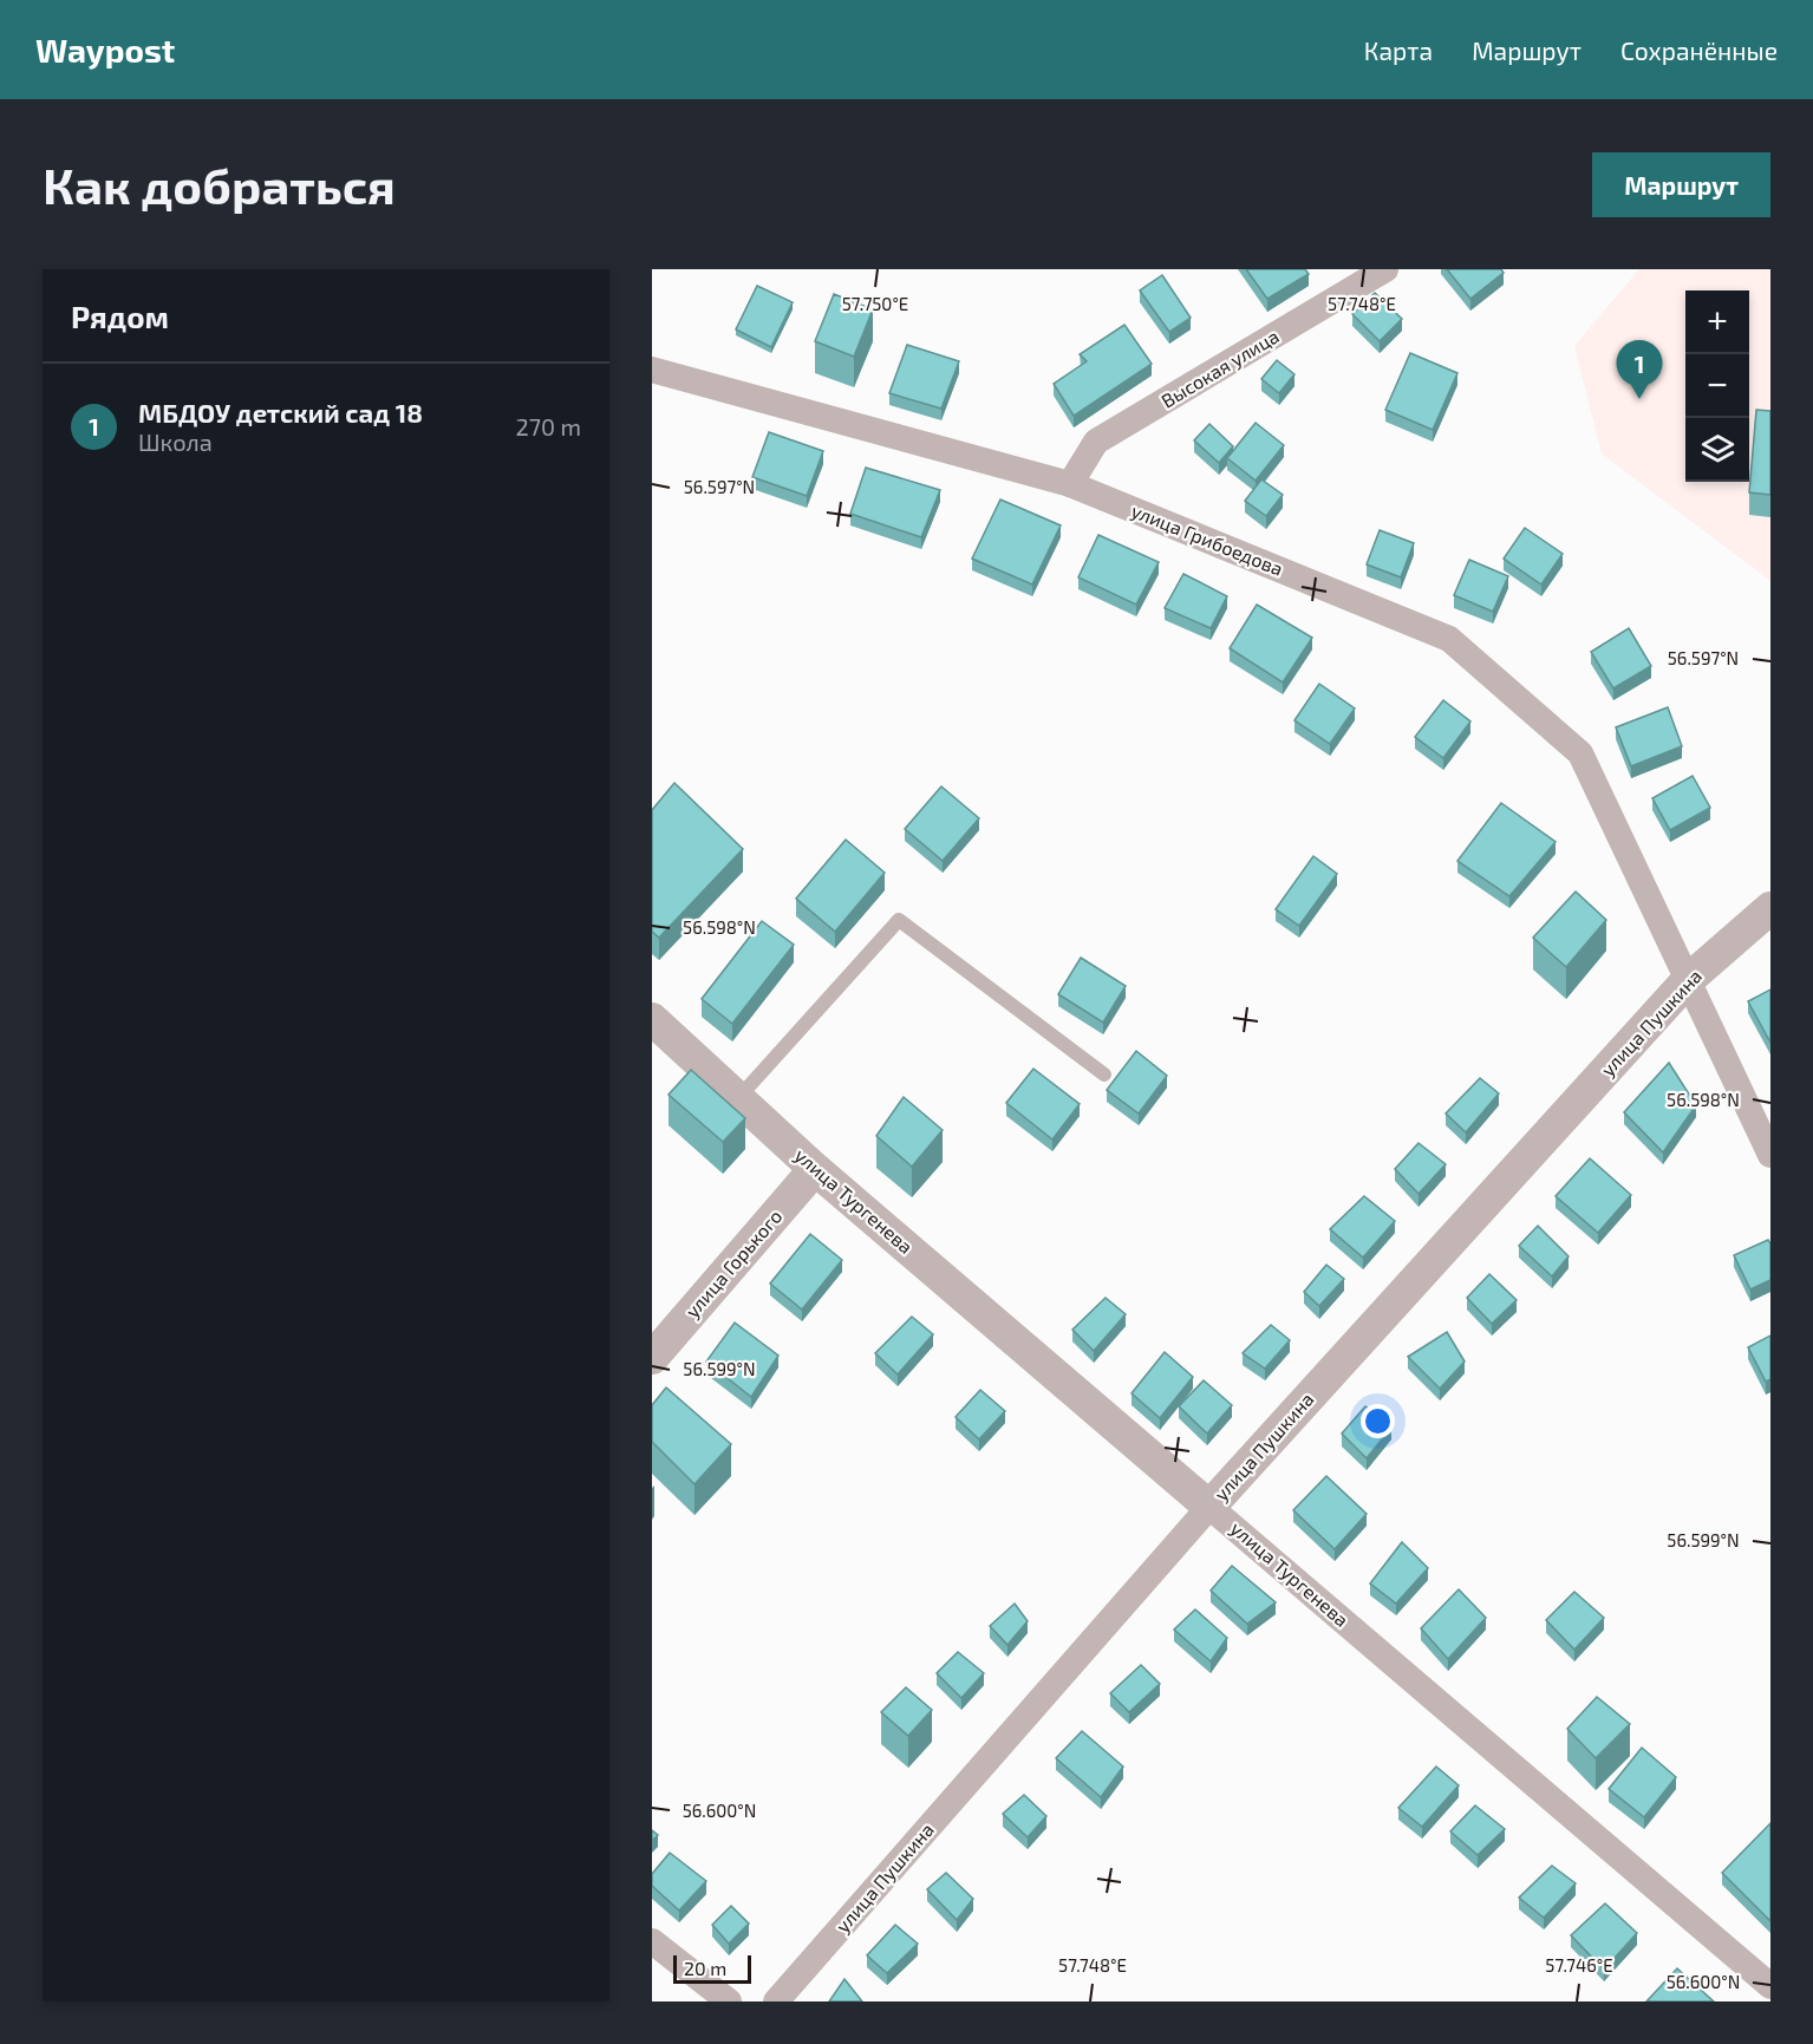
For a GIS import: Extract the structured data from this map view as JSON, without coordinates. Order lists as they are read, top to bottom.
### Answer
{
  "streets": {
    "street": [
      "Высокая улица",
      "улица Грибоедова",
      "улица Пушкина",
      "улица Тургенева",
      "улица Горького"
    ]
  },
  "crossings": [
    ["Высокая улица", "улица Грибоедова"],
    ["улица Грибоедова", "улица Пушкина"],
    ["улица Пушкина", "улица Тургенева"],
    ["улица Тургенева", "улица Горького"]
  ],
  "scale_bar": "20 m",
  "page": {
    "header": "Waypost",
    "nav": ["Карта", "Маршрут", "Сохранённые"],
    "buttons": "Маршрут",
    "title": "Как добраться",
    "heading": "Рядом",
    "map_buttons": ["+", "−"],
    "pins": "1",
    "list": [
      {
        "mark": "1",
        "name": "МБДОУ детский сад 18",
        "note": "Школа",
        "value": "270 m"
      }
    ],
    "scale": "20 m"
  },
  "coordinates": [
    "57.750°E",
    "57.748°E",
    "56.597°N",
    "56.598°N",
    "56.599°N",
    "56.600°N",
    "57.746°E"
  ]
}
